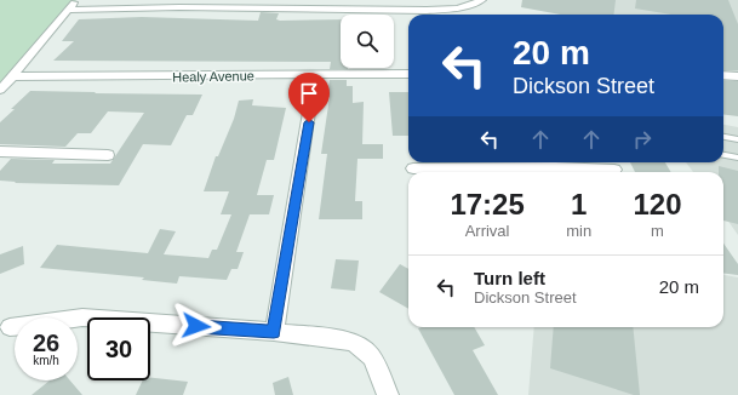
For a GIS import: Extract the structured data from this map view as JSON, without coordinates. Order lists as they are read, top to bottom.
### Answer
{
  "streets": {
    "street": ["Healy Avenue"]
  },
  "page": {
    "turn": ["20 m", "Dickson Street"],
    "eta": [
      "17:25",
      "Arrival",
      "1",
      "min",
      "120",
      "m"
    ],
    "list": [
      {
        "name": "Turn left",
        "note": "Dickson Street",
        "value": "20 m"
      }
    ],
    "speed": "26 km/h",
    "limit": "30"
  }
}
